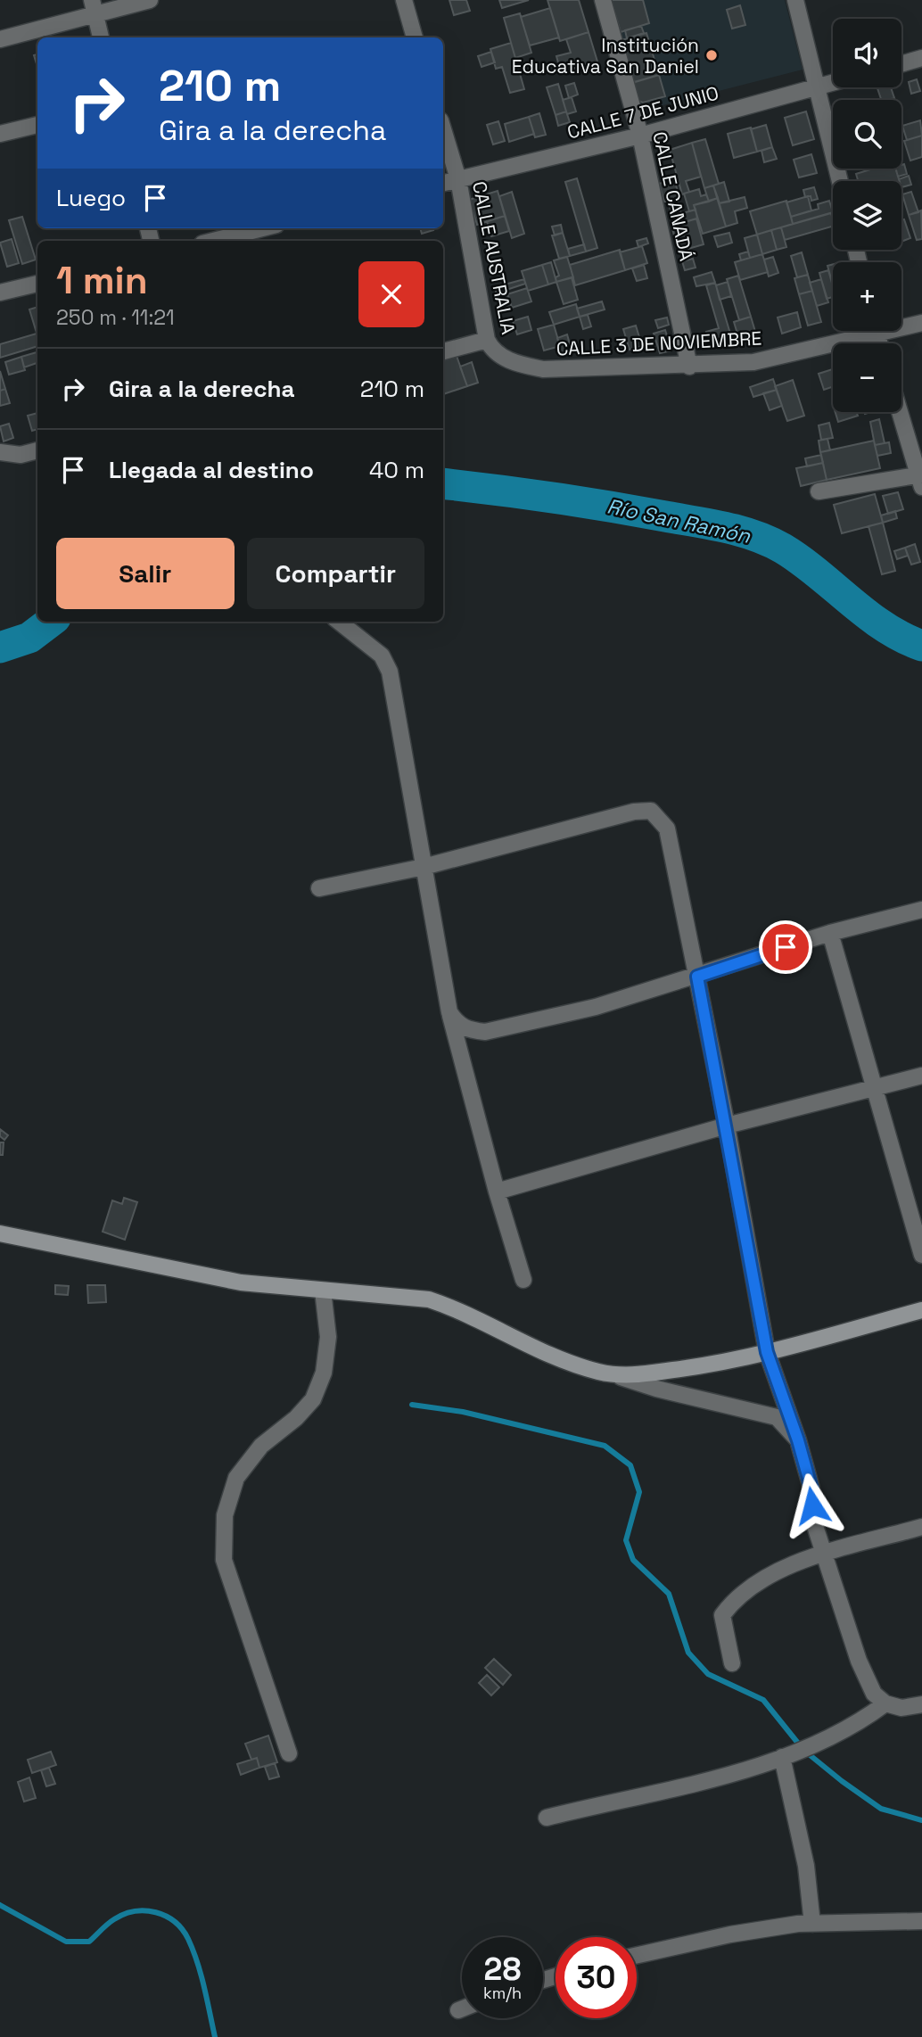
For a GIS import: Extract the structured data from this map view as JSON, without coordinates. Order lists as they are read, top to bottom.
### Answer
{
  "streets": {
    "street": [
      "CALLE 7 DE JUNIO",
      "CALLE CANADÁ",
      "CALLE AUSTRALIA",
      "CALLE 3 DE NOVIEMBRE"
    ]
  },
  "crossings": [
    ["CALLE 7 DE JUNIO", "CALLE CANADÁ"],
    ["CALLE 7 DE JUNIO", "CALLE AUSTRALIA"],
    ["CALLE CANADÁ", "CALLE 3 DE NOVIEMBRE"],
    ["CALLE AUSTRALIA", "CALLE 3 DE NOVIEMBRE"]
  ],
  "water": ["Río San Ramón"],
  "places": ["Institución Educativa San Daniel"],
  "page": {
    "map_buttons": ["+", "−"],
    "turn": ["210 m", "Gira a la derecha"],
    "then": "Luego",
    "heading": ["1 min", "250 m · 11:21"],
    "list": [
      {
        "name": "Gira a la derecha",
        "value": "210 m"
      },
      {
        "name": "Llegada al destino",
        "value": "40 m"
      }
    ],
    "buttons": ["Salir", "Compartir"],
    "speed": "28 km/h",
    "limit": "30"
  }
}
